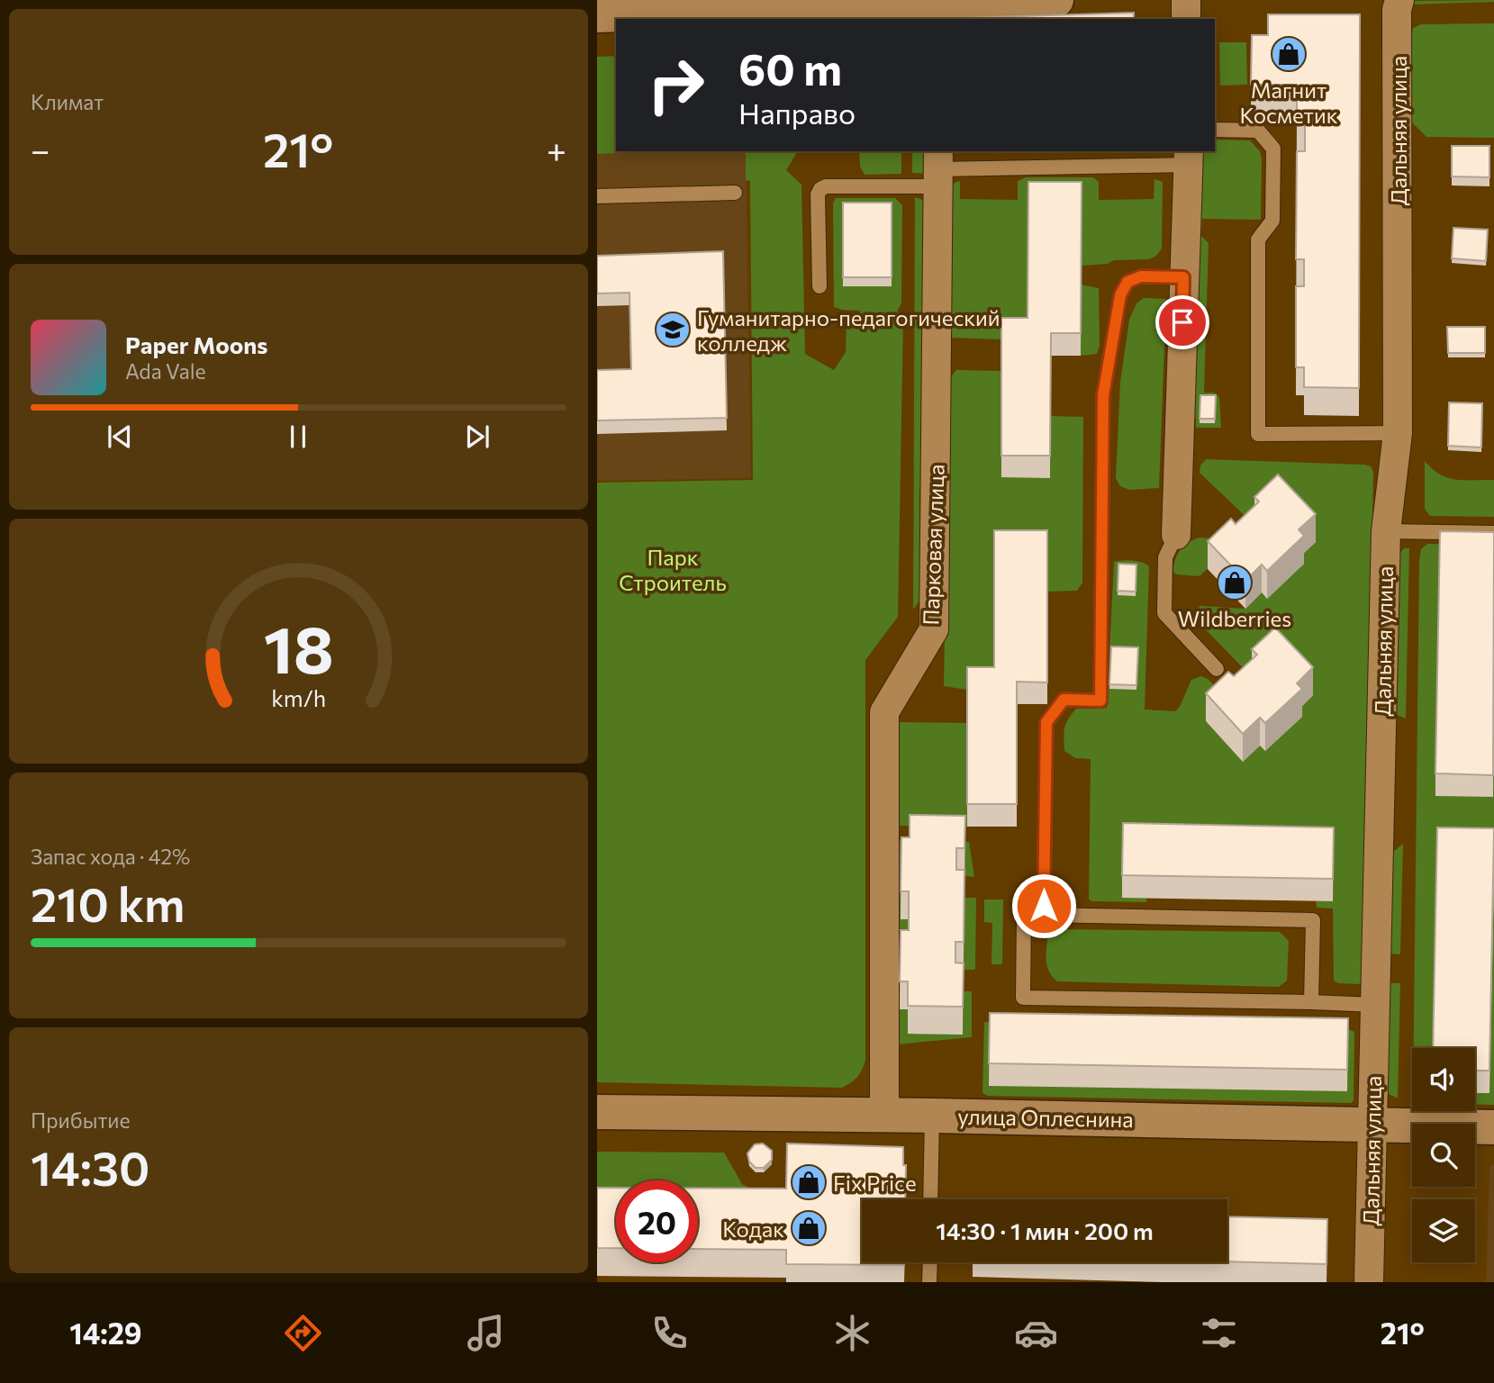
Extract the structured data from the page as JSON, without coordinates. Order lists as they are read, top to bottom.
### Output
{
  "streets": {
    "street": ["Дальняя улица", "Парковая улица", "улица Оплеснина"]
  },
  "crossings": [
    ["Дальняя улица", "улица Оплеснина"],
    ["Парковая улица", "улица Оплеснина"]
  ],
  "parks": ["Парк Строитель"],
  "places": {
    "shop": [
      "Магнит Косметик",
      "Wildberries",
      "Fix Price",
      "Кодак"
    ],
    "school or university": ["Гуманитарно-педагогический колледж"]
  },
  "page": {
    "tile": [
      "Климат",
      ["Запас хода · 42%", "210 km"],
      ["Прибытие", "14:30"]
    ],
    "turn": ["60 m", "Направо"],
    "heat": ["−", "21°", "+"],
    "song": ["Paper Moons", "Ada Vale"],
    "limit": "20",
    "trip": "14:30 · 1 мин · 200 m",
    "tabs": ["14:29", "21°"],
    "gauge": ["18", "km/h"]
  }
}
